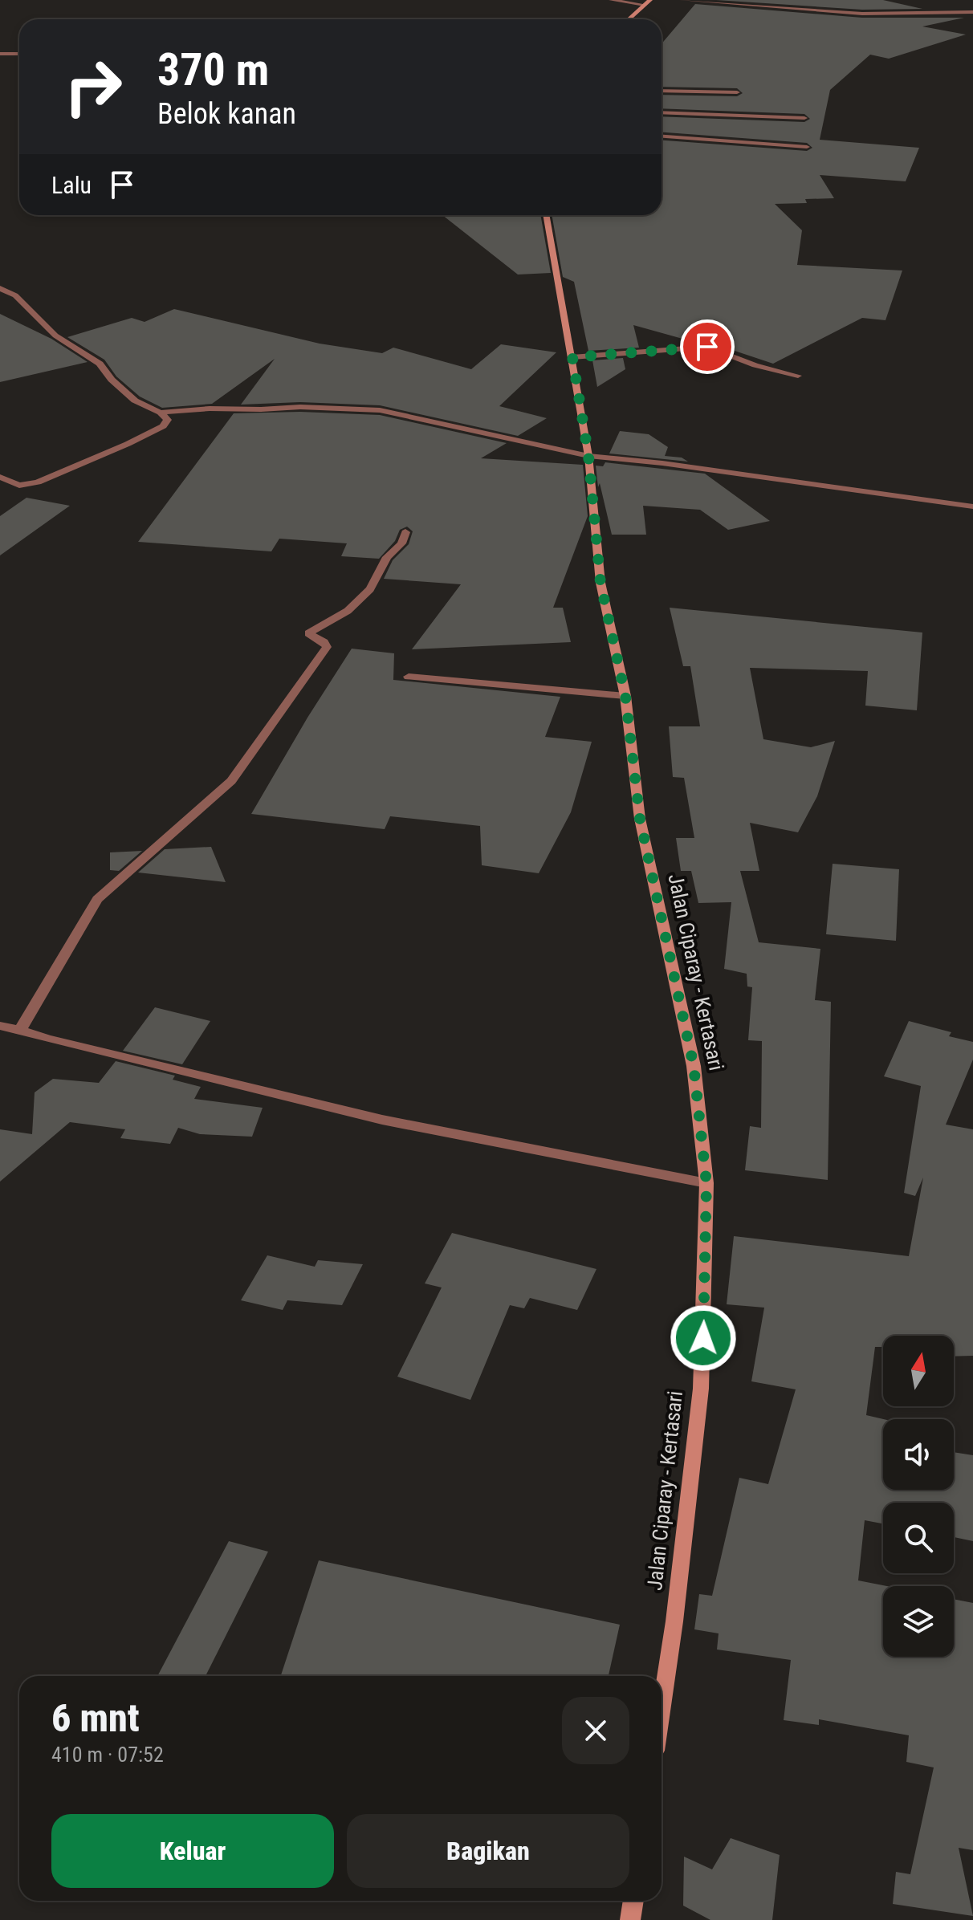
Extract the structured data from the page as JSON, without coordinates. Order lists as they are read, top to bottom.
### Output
{
  "streets": {
    "main road": ["Jalan Ciparay - Kertasari"]
  },
  "north": "top",
  "page": {
    "turn": ["370 m", "Belok kanan"],
    "then": "Lalu",
    "heading": ["6 mnt", "410 m · 07:52"],
    "buttons": ["Keluar", "Bagikan"]
  }
}
